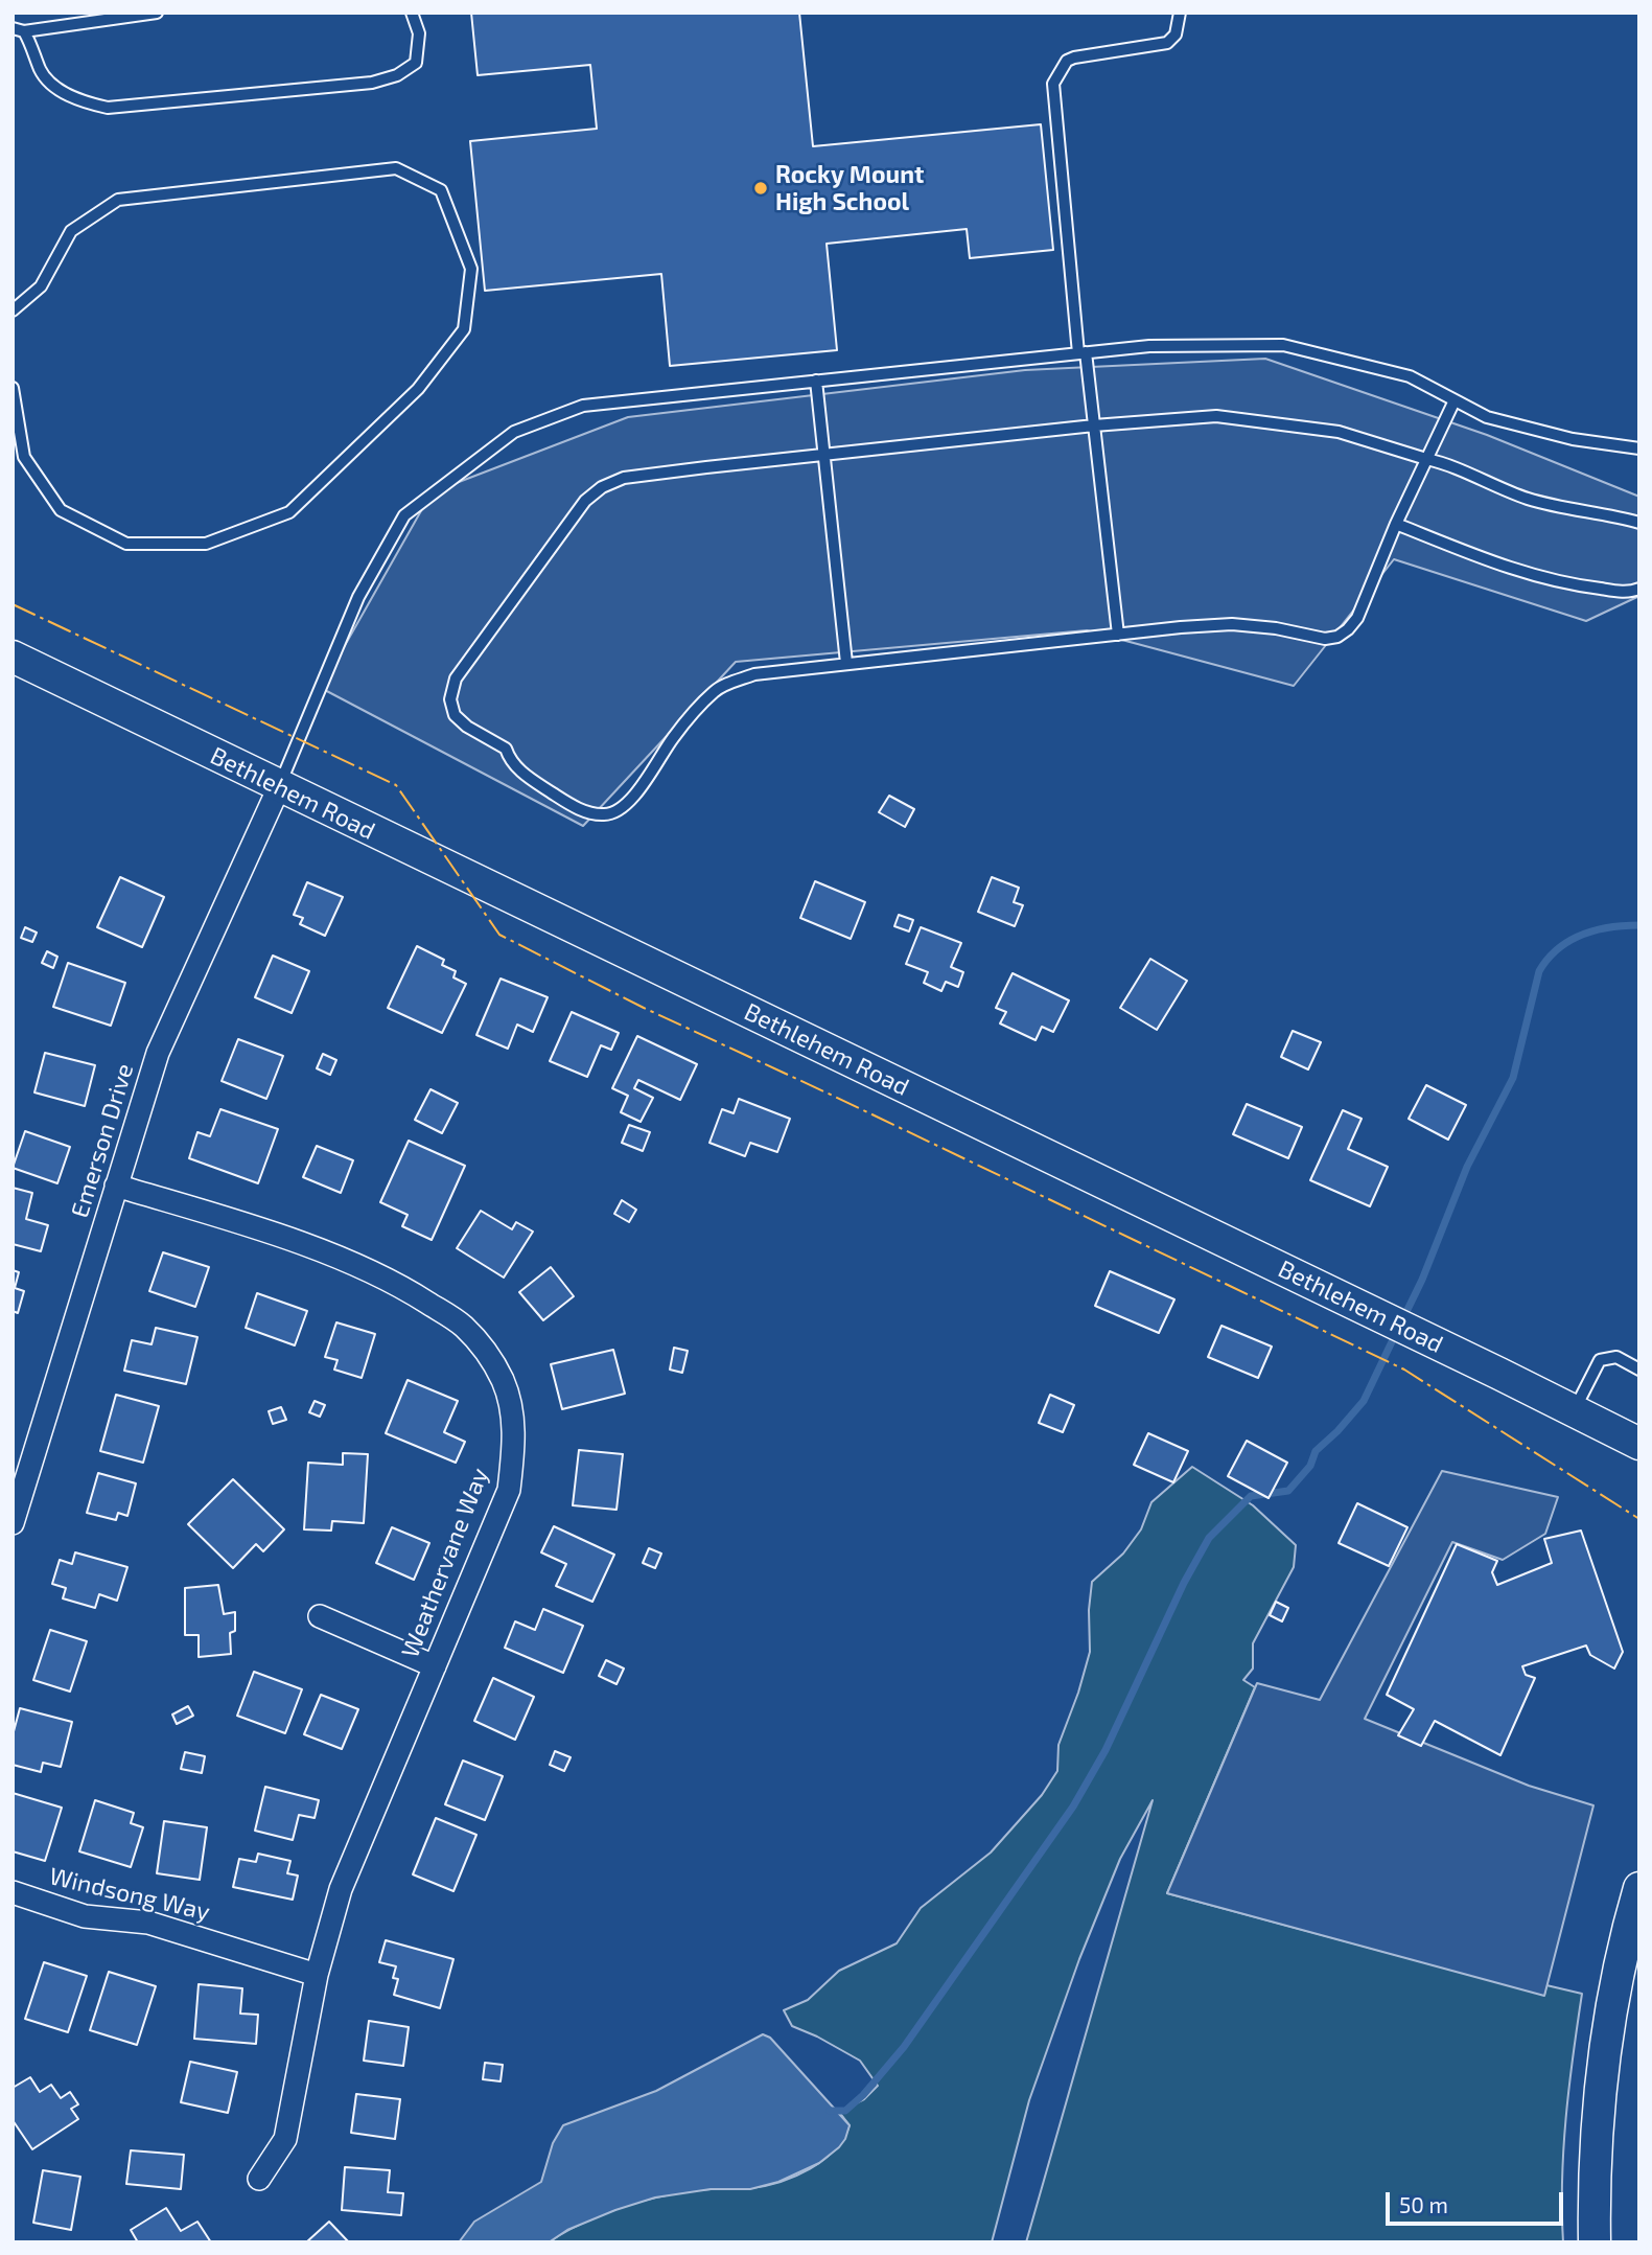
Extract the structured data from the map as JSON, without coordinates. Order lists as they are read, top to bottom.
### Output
{
  "streets": {
    "main road": ["Bethlehem Road"],
    "street": ["Emerson Drive", "Weathervane Way", "Windsong Way"]
  },
  "crossings": [
    ["Bethlehem Road", "Emerson Drive"],
    ["Emerson Drive", "Weathervane Way"],
    ["Weathervane Way", "Windsong Way"]
  ],
  "places": ["Rocky Mount High School"],
  "scale_bar": "50 m"
}
